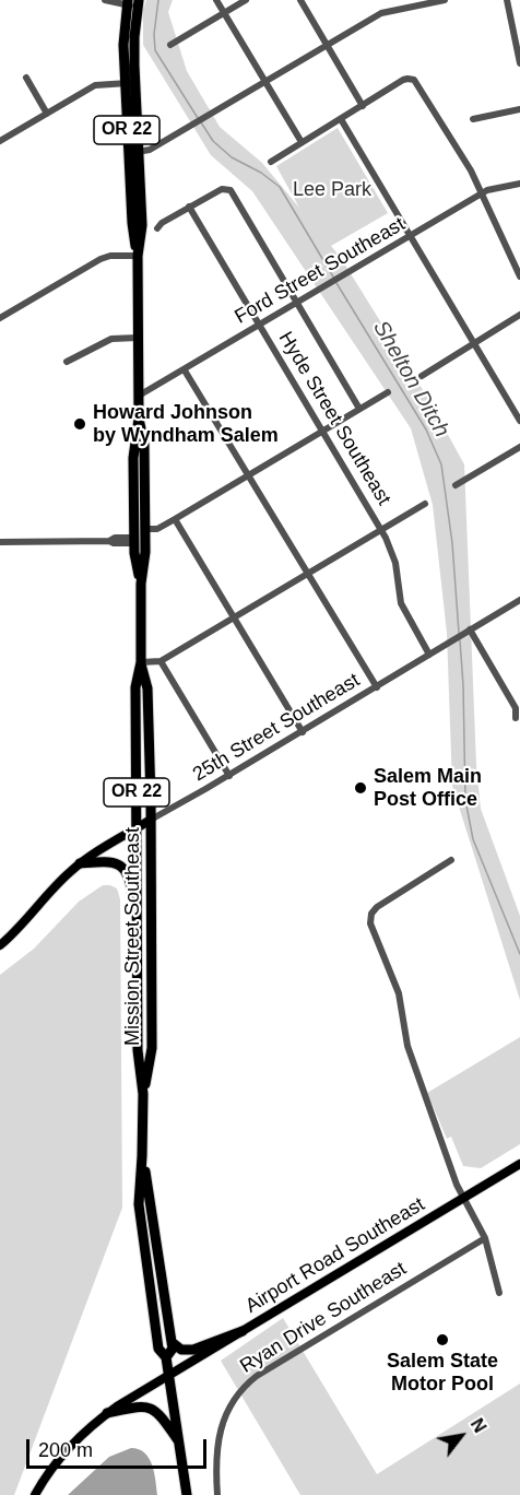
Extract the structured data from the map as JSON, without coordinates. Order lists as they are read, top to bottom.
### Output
{
  "streets": {
    "highway": ["OR 22", "Mission Street Southeast"],
    "main road": ["25th Street Southeast", "Airport Road Southeast"],
    "street": ["Ford Street Southeast", "Hyde Street Southeast", "Ryan Drive Southeast"]
  },
  "crossings": [
    ["OR 22", "Mission Street Southeast"],
    ["OR 22", "Airport Road Southeast"],
    ["Ford Street Southeast", "Hyde Street Southeast"],
    ["Ford Street Southeast", "Mission Street Southeast"],
    ["Hyde Street Southeast", "25th Street Southeast"],
    ["25th Street Southeast", "Mission Street Southeast"],
    ["Mission Street Southeast", "Airport Road Southeast"]
  ],
  "water": ["Shelton Ditch"],
  "parks": ["Lee Park"],
  "places": ["Howard Johnson by Wyndham Salem", "Salem Main Post Office", "Salem State Motor Pool"],
  "scale_bar": "200 m",
  "north": "top right"
}
